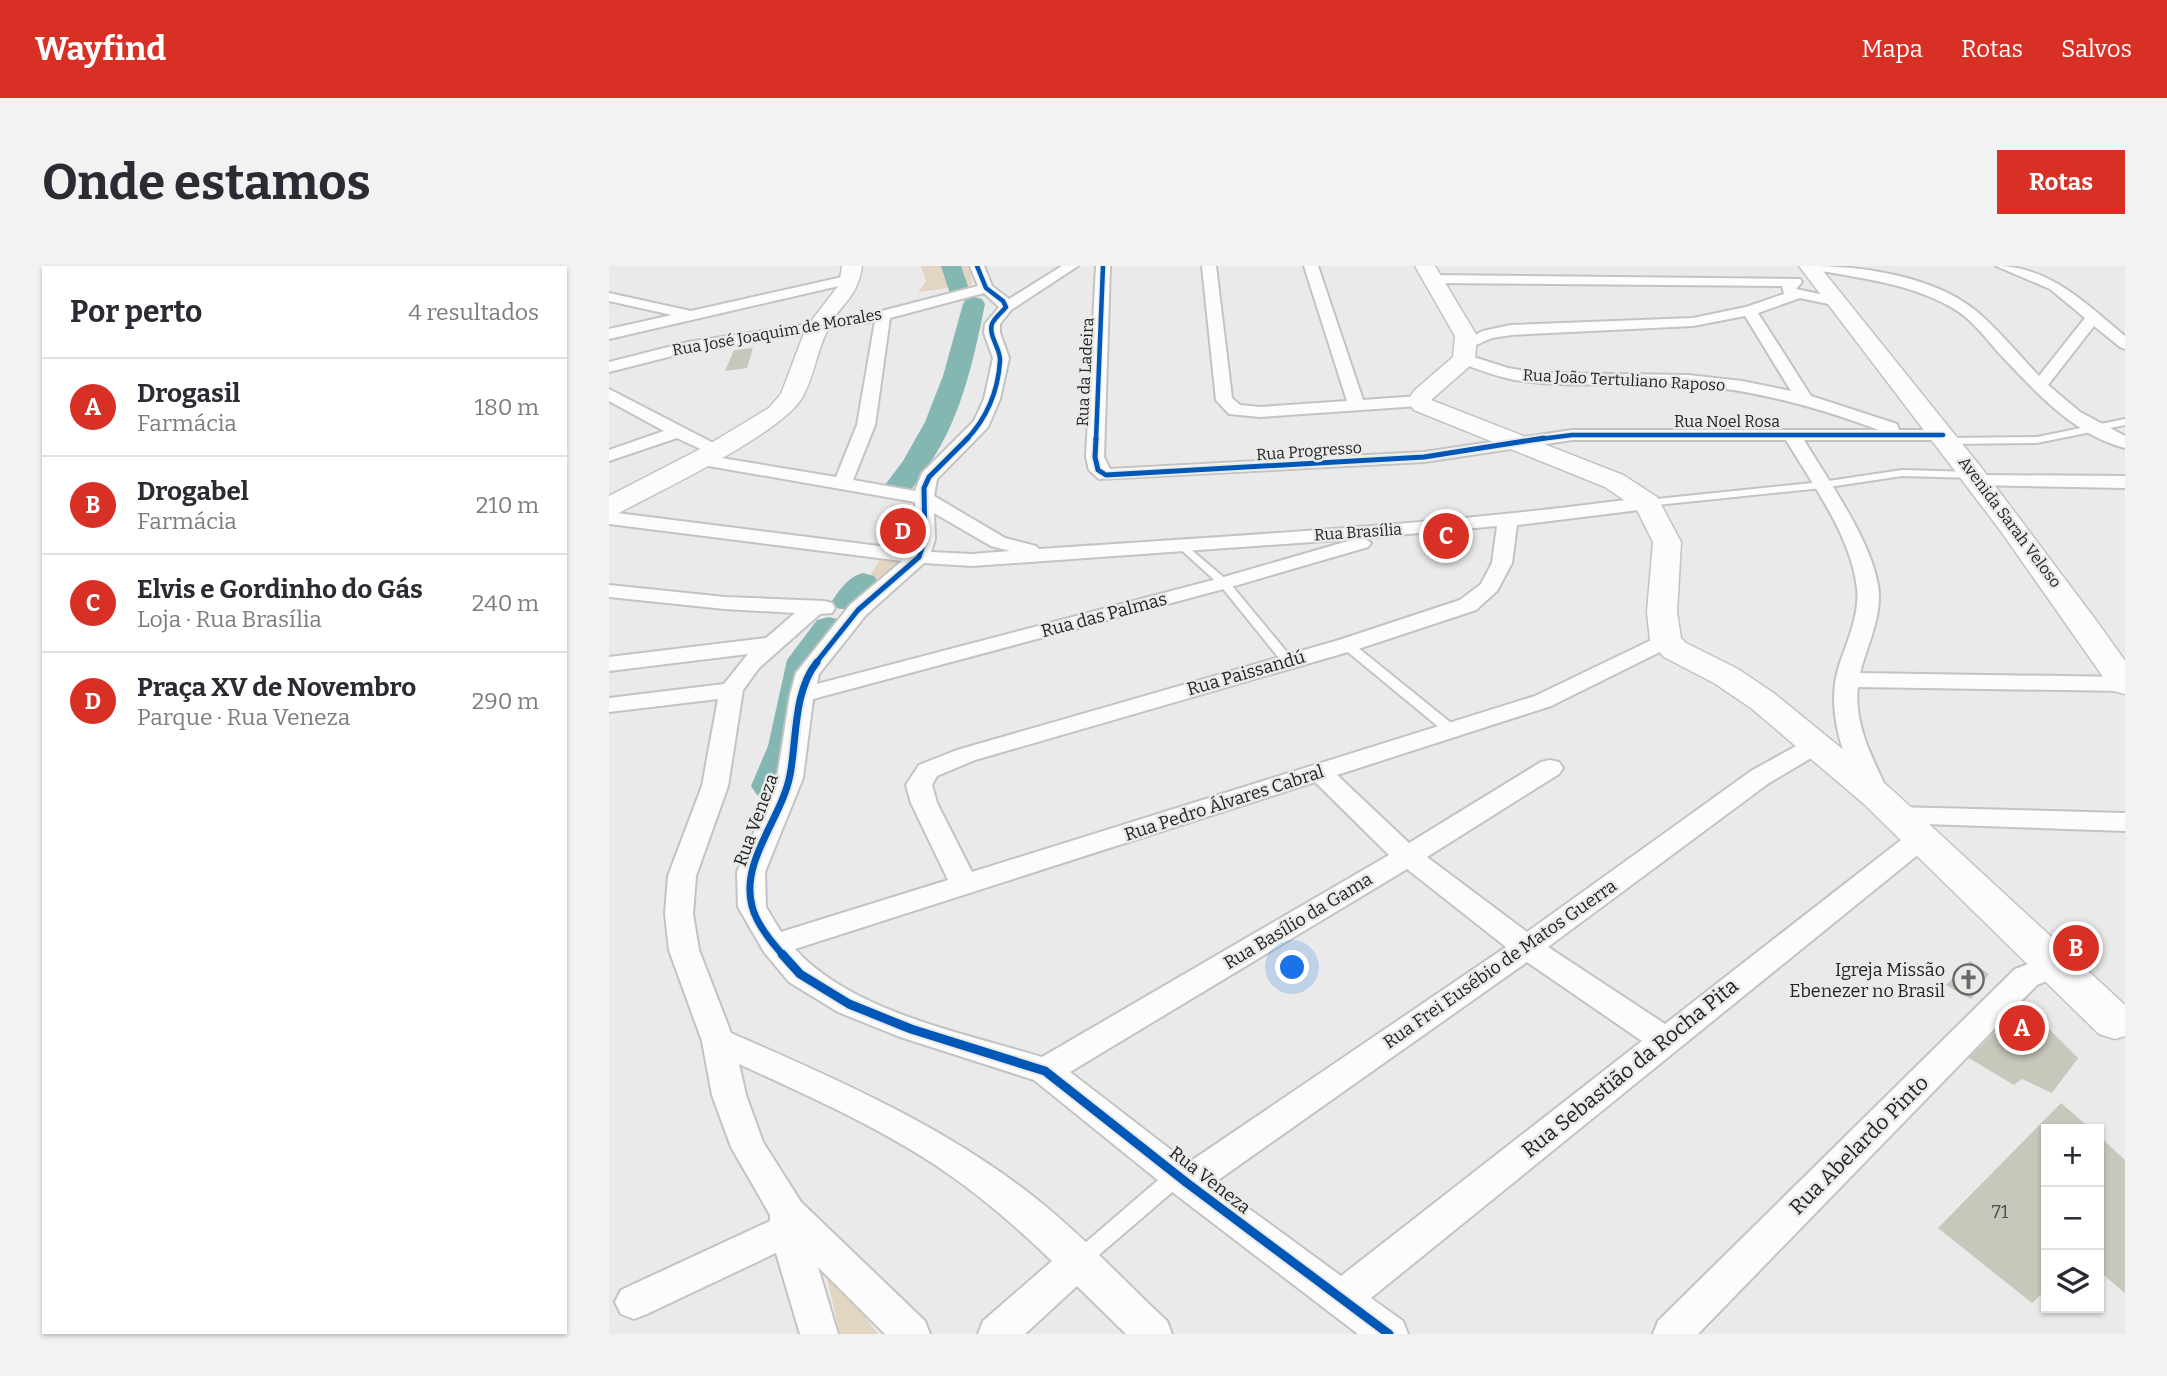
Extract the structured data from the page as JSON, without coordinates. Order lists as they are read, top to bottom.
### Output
{
  "streets": {
    "main road": ["Avenida Sarah Veloso"],
    "street": [
      "Rua José Joaquim de Morales",
      "Rua da Ladeira",
      "Rua João Tertuliano Raposo",
      "Rua Noel Rosa",
      "Rua Progresso",
      "Rua Brasília",
      "Rua das Palmas",
      "Rua Paissandú",
      "Rua Pedro Álvares Cabral",
      "Rua Veneza",
      "Rua Basílio da Gama",
      "Rua Frei Eusébio de Matos Guerra",
      "Rua Sebastião da Rocha Pita",
      "Rua Abelardo Pinto"
    ]
  },
  "crossings": [
    ["Rua da Ladeira", "Rua Progresso"],
    ["Rua João Tertuliano Raposo", "Rua Noel Rosa"],
    ["Rua Noel Rosa", "Rua Progresso"],
    ["Rua Noel Rosa", "Avenida Sarah Veloso"],
    ["Rua Brasília", "Rua das Palmas"],
    ["Rua Brasília", "Rua Paissandú"],
    ["Rua Brasília", "Rua Veneza"],
    ["Rua das Palmas", "Rua Veneza"],
    ["Rua Paissandú", "Rua Pedro Álvares Cabral"],
    ["Rua Pedro Álvares Cabral", "Rua Veneza"],
    ["Rua Veneza", "Rua Basílio da Gama"],
    ["Rua Veneza", "Rua Frei Eusébio de Matos Guerra"],
    ["Rua Veneza", "Rua Sebastião da Rocha Pita"]
  ],
  "places": {
    "church": ["Igreja Missão Ebenezer no Brasil"]
  },
  "house_numbers": ["71"],
  "page": {
    "header": "Wayfind",
    "nav": ["Mapa", "Rotas", "Salvos"],
    "buttons": "Rotas",
    "title": "Onde estamos",
    "heading": ["Por perto", "4 resultados"],
    "list": [
      {
        "mark": "A",
        "name": "Drogasil",
        "note": "Farmácia",
        "value": "180 m"
      },
      {
        "mark": "B",
        "name": "Drogabel",
        "note": "Farmácia",
        "value": "210 m"
      },
      {
        "mark": "C",
        "name": "Elvis e Gordinho do Gás",
        "note": "Loja · Rua Brasília",
        "value": "240 m"
      },
      {
        "mark": "D",
        "name": "Praça XV de Novembro",
        "note": "Parque · Rua Veneza",
        "value": "290 m"
      }
    ],
    "pins": [
      "D",
      "C",
      "B",
      "A"
    ],
    "map_buttons": ["+", "−"]
  }
}
